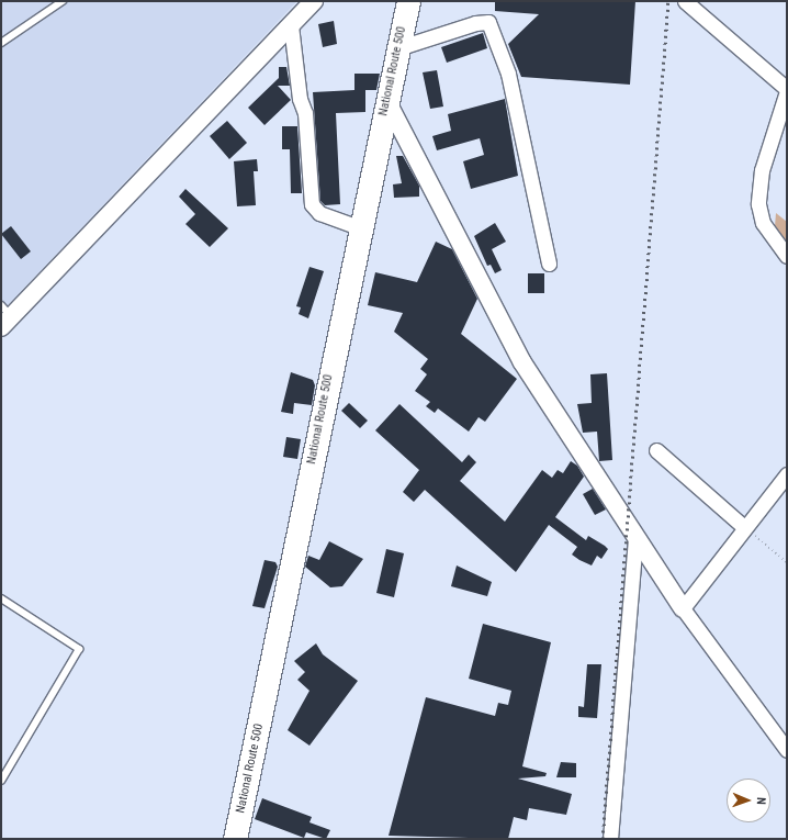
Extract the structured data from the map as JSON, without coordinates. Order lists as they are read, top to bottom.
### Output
{
  "streets": {
    "highway": ["National Route 500"]
  },
  "north": "right"
}
